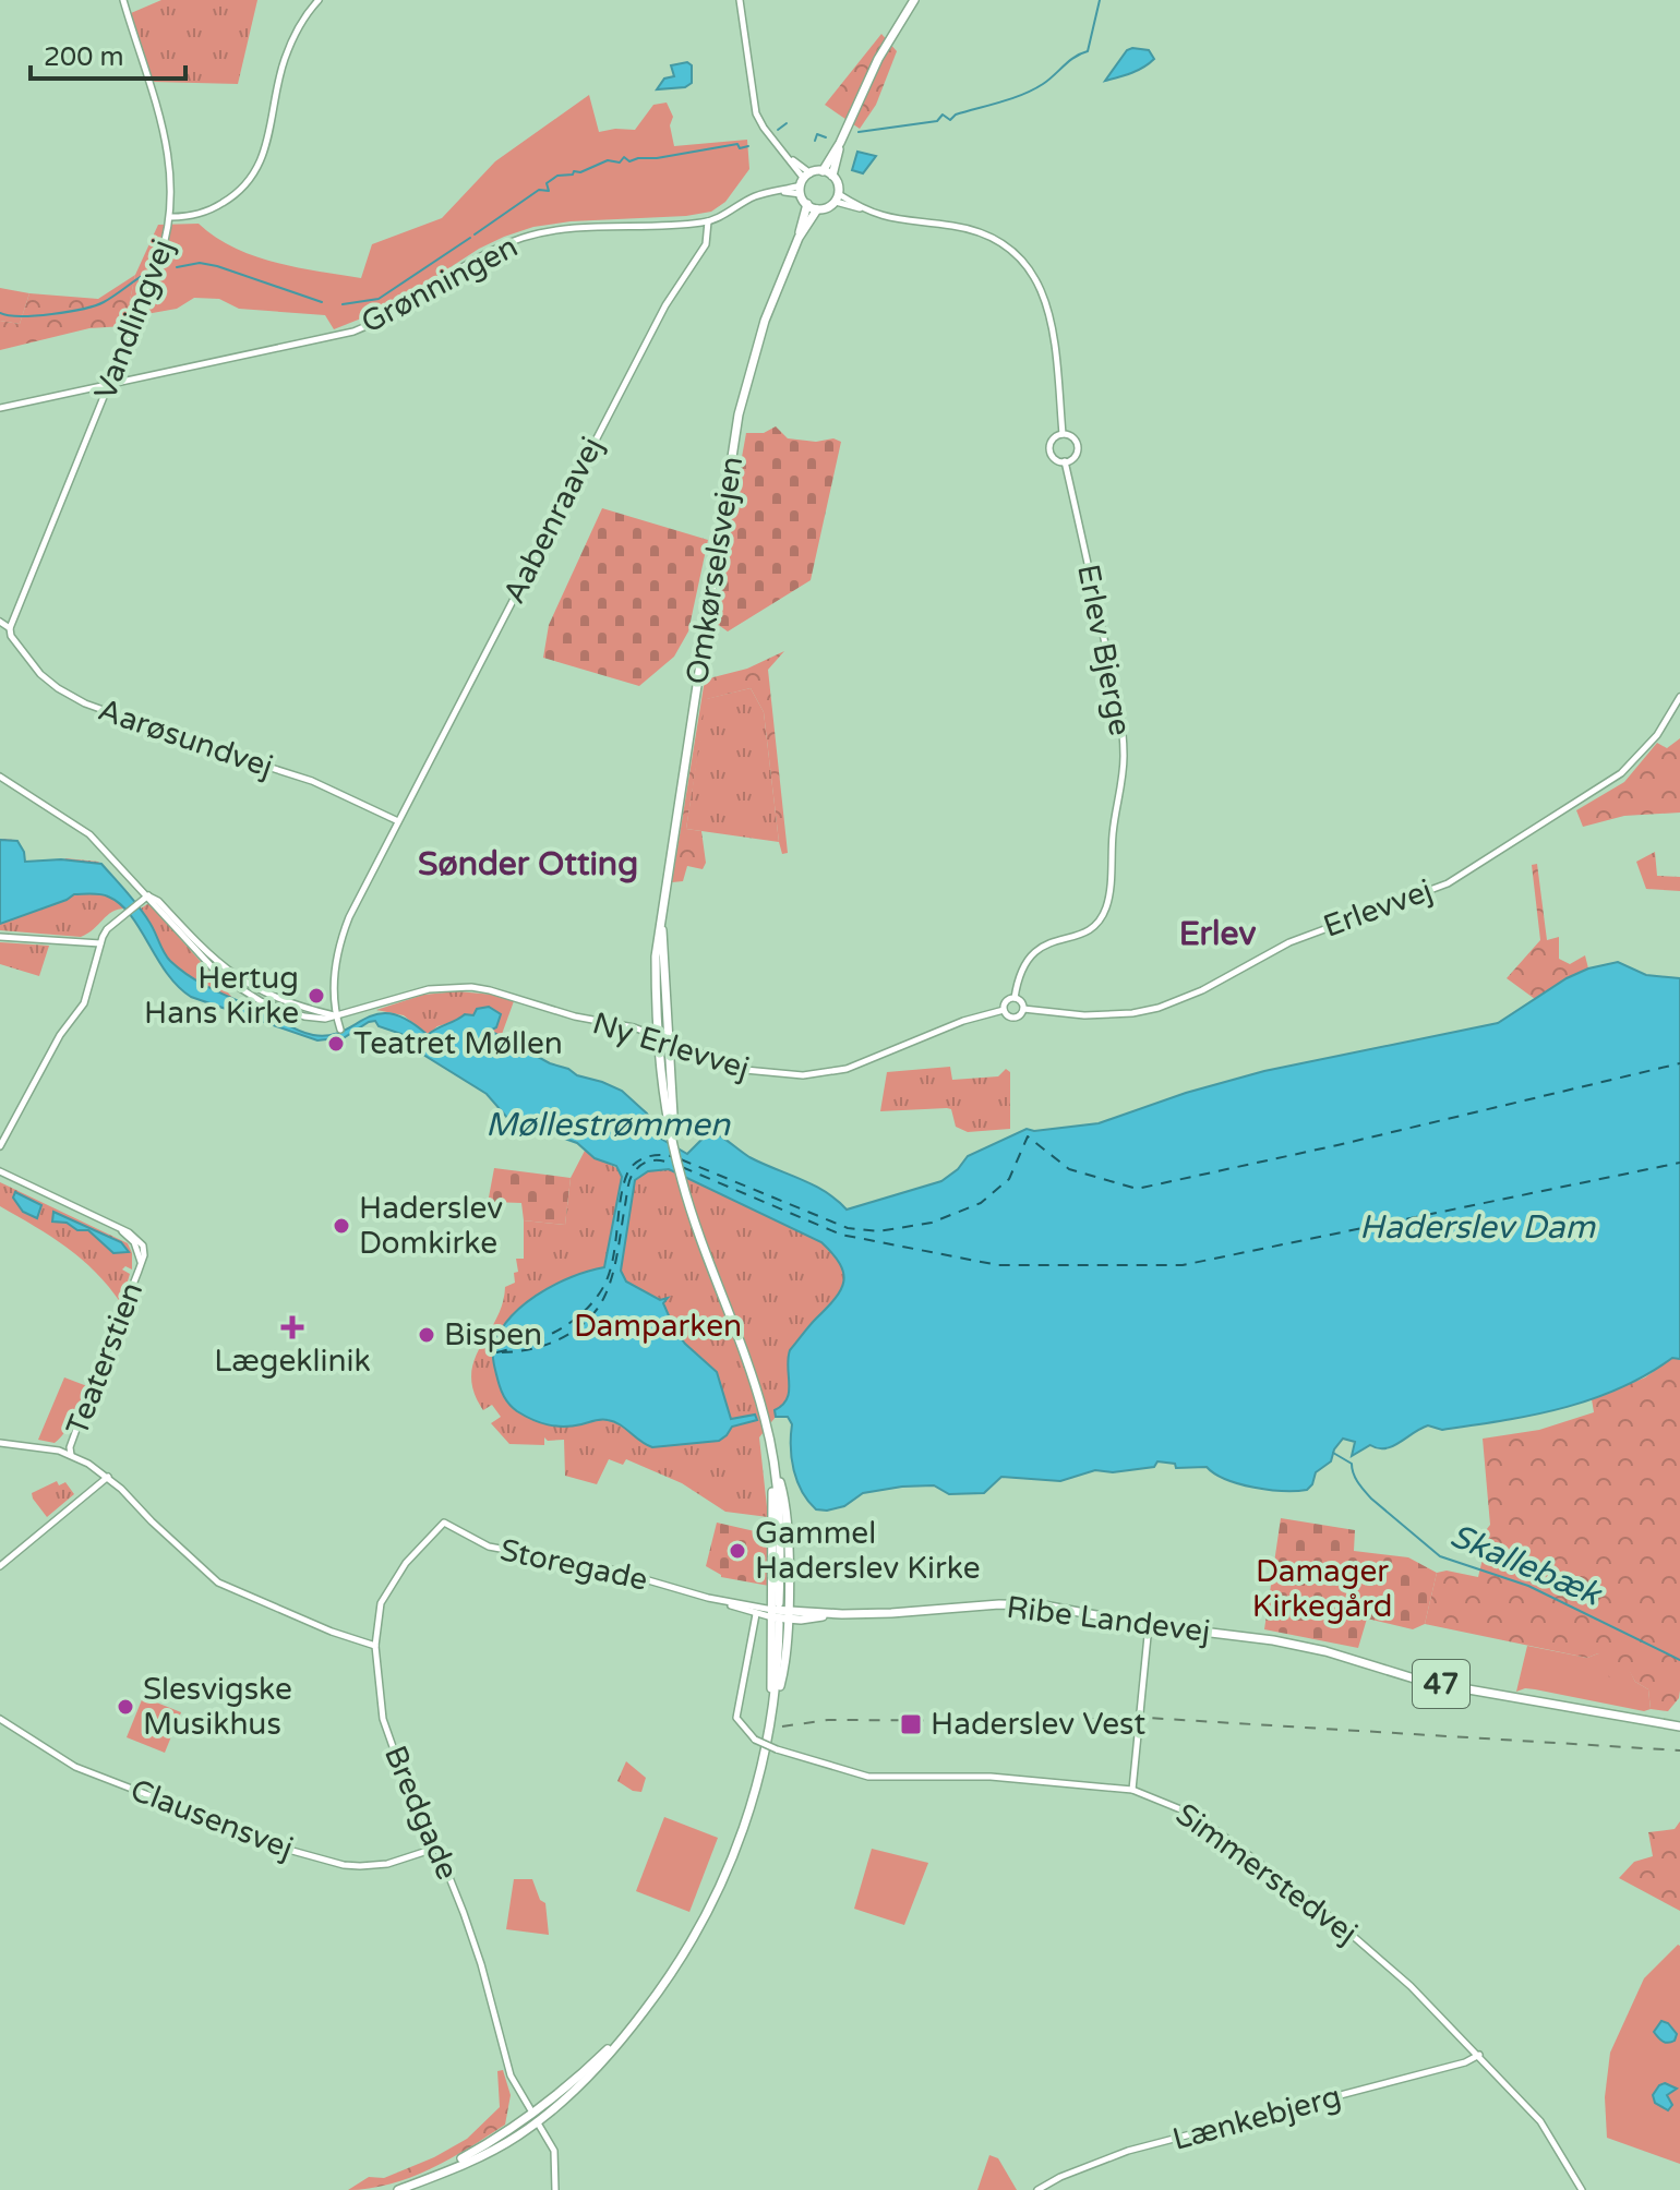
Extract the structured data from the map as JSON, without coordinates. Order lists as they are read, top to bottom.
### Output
{
  "streets": {
    "main road": ["Omkørselsvejen", "Ribe Landevej", "47"],
    "street": [
      "Grønningen",
      "Vandlingvej",
      "Aabenraavej",
      "Erlev Bjerge",
      "Aarøsundvej",
      "Erlevvej",
      "Ny Erlevvej",
      "Teaterstien",
      "Storegade",
      "Bredgade",
      "Clausensvej",
      "Simmerstedvej",
      "Lænkebjerg"
    ]
  },
  "crossings": [
    ["Grønningen", "Vandlingvej"],
    ["Grønningen", "Aabenraavej"],
    ["Grønningen", "Omkørselsvejen"],
    ["Vandlingvej", "Aarøsundvej"],
    ["Aabenraavej", "Aarøsundvej"],
    ["Aabenraavej", "Ny Erlevvej"],
    ["Omkørselsvejen", "Ny Erlevvej"],
    ["Erlev Bjerge", "Erlevvej"],
    ["Erlev Bjerge", "Ny Erlevvej"],
    ["Erlevvej", "Ny Erlevvej"],
    ["Storegade", "Ribe Landevej"],
    ["Storegade", "Bredgade"],
    ["Storegade", "Simmerstedvej"],
    ["Bredgade", "Clausensvej"],
    ["Simmerstedvej", "Lænkebjerg"]
  ],
  "districts": ["Sønder Otting", "Erlev"],
  "water": ["Møllestrømmen", "Haderslev Dam", "Skallebæk"],
  "parks": ["Damparken", "Damager Kirkegård"],
  "places": {
    "other": [
      "Hertug Hans Kirke",
      "Teatret Møllen",
      "Haderslev Domkirke",
      "Bispen",
      "Gammel Haderslev Kirke",
      "Slesvigske Musikhus"
    ],
    "health": ["Lægeklinik"],
    "transit": ["Haderslev Vest"]
  },
  "scale_bar": "200 m"
}
